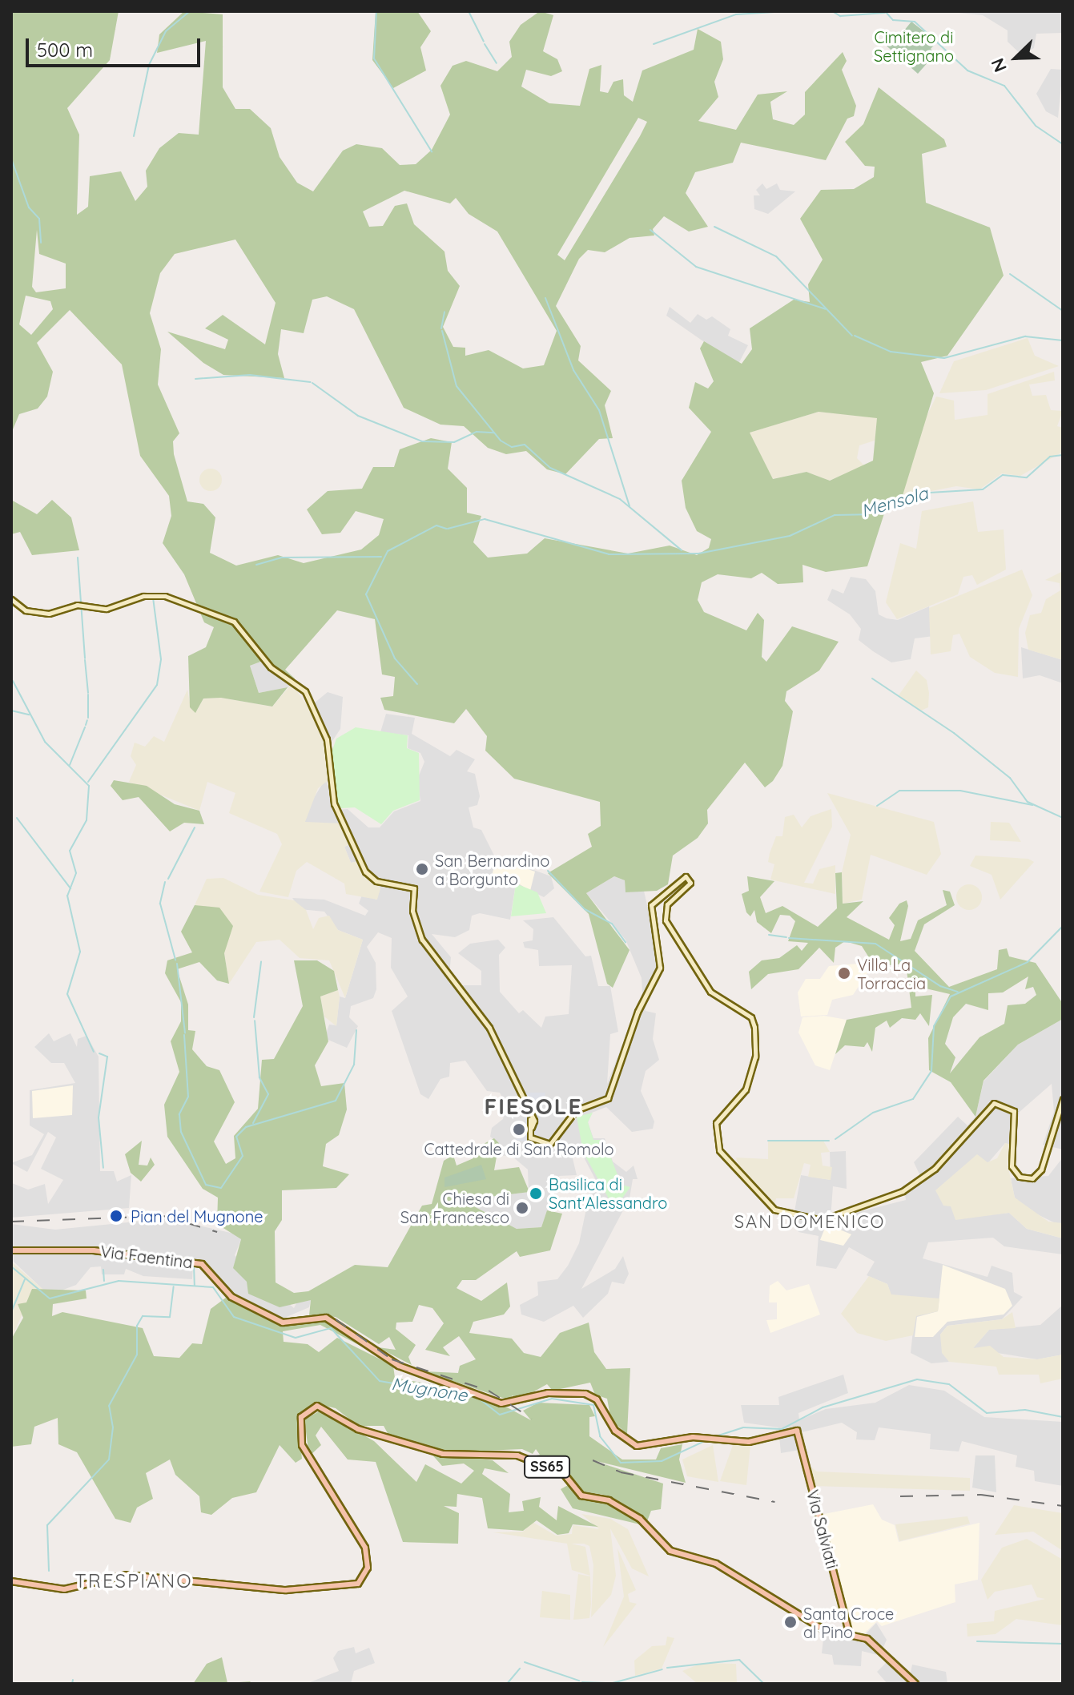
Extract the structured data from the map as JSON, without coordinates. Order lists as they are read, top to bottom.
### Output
{
  "streets": {
    "main road": ["Via Faentina", "SS65", "Via Salviati"]
  },
  "crossings": [
    ["Via Faentina", "Via Salviati"],
    ["SS65", "Via Salviati"]
  ],
  "districts": ["FIESOLE", "SAN DOMENICO", "TRESPIANO"],
  "water": ["Mensola", "Mugnone"],
  "parks": ["Cimitero di Settignano"],
  "places": [
    "San Bernardino a Borgunto",
    "Villa La Torraccia",
    "Cattedrale di San Romolo",
    "Basilica di Sant'Alessandro",
    "Chiesa di San Francesco",
    "Pian del Mugnone",
    "Santa Croce al Pino"
  ],
  "scale_bar": "500 m",
  "north": "bottom left"
}
